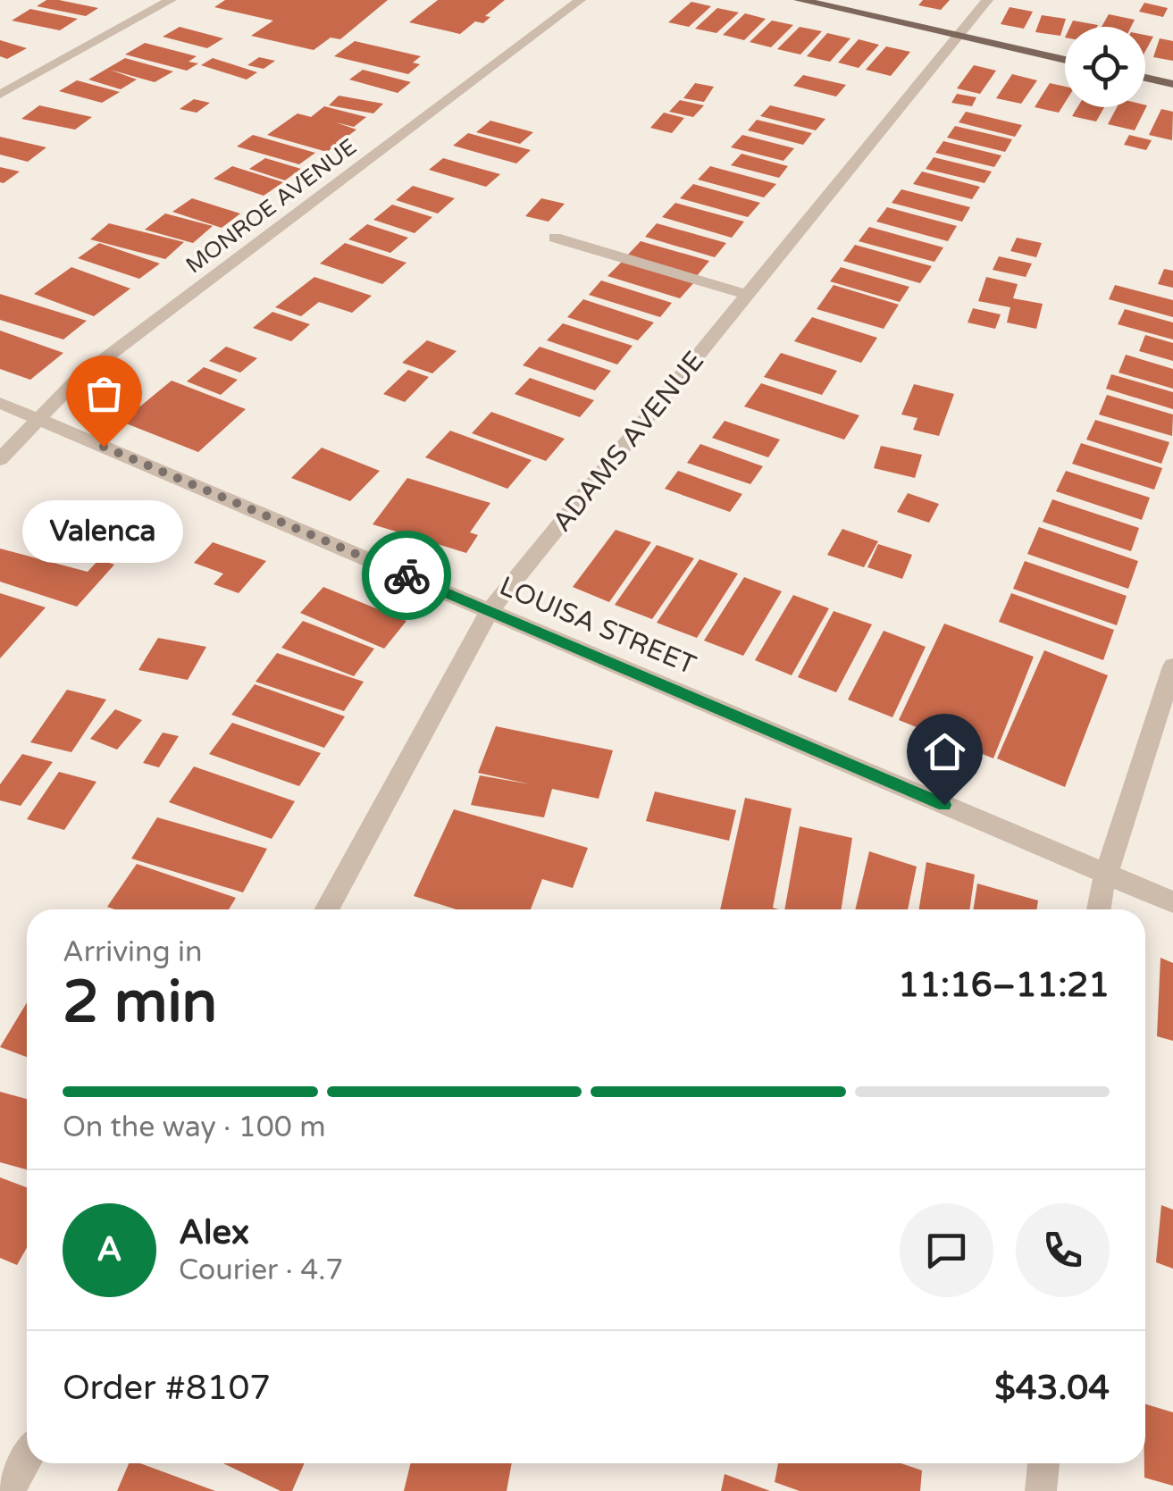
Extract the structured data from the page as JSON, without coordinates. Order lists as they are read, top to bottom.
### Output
{
  "streets": {
    "street": ["MONROE AVENUE", "ADAMS AVENUE", "LOUISA STREET"]
  },
  "crossings": [
    ["MONROE AVENUE", "LOUISA STREET"],
    ["ADAMS AVENUE", "LOUISA STREET"]
  ],
  "places": ["Valenca"],
  "page": {
    "bubble": "Valenca",
    "heading": ["2 min", "Arriving in", "11:16–11:21"],
    "panel": [
      "Alex",
      "Courier · 4.7",
      "Order #8107",
      "$43.04"
    ],
    "bar": "On the way · 100 m",
    "round": "A"
  }
}
